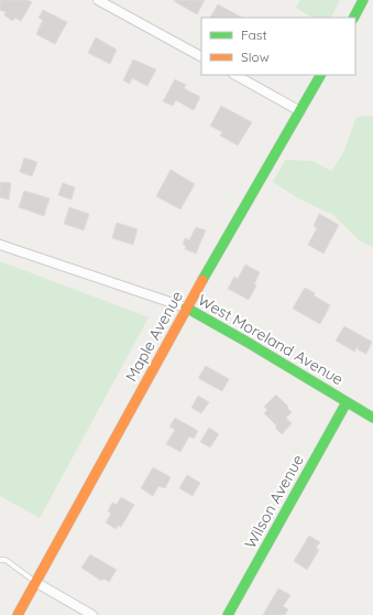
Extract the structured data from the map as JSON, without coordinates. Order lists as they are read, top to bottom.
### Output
{
  "streets": {
    "street": ["Maple Avenue", "West Moreland Avenue", "Wilson Avenue"]
  },
  "crossings": [
    ["Maple Avenue", "West Moreland Avenue"],
    ["West Moreland Avenue", "Wilson Avenue"]
  ],
  "legend": ["Fast", "Slow"]
}
